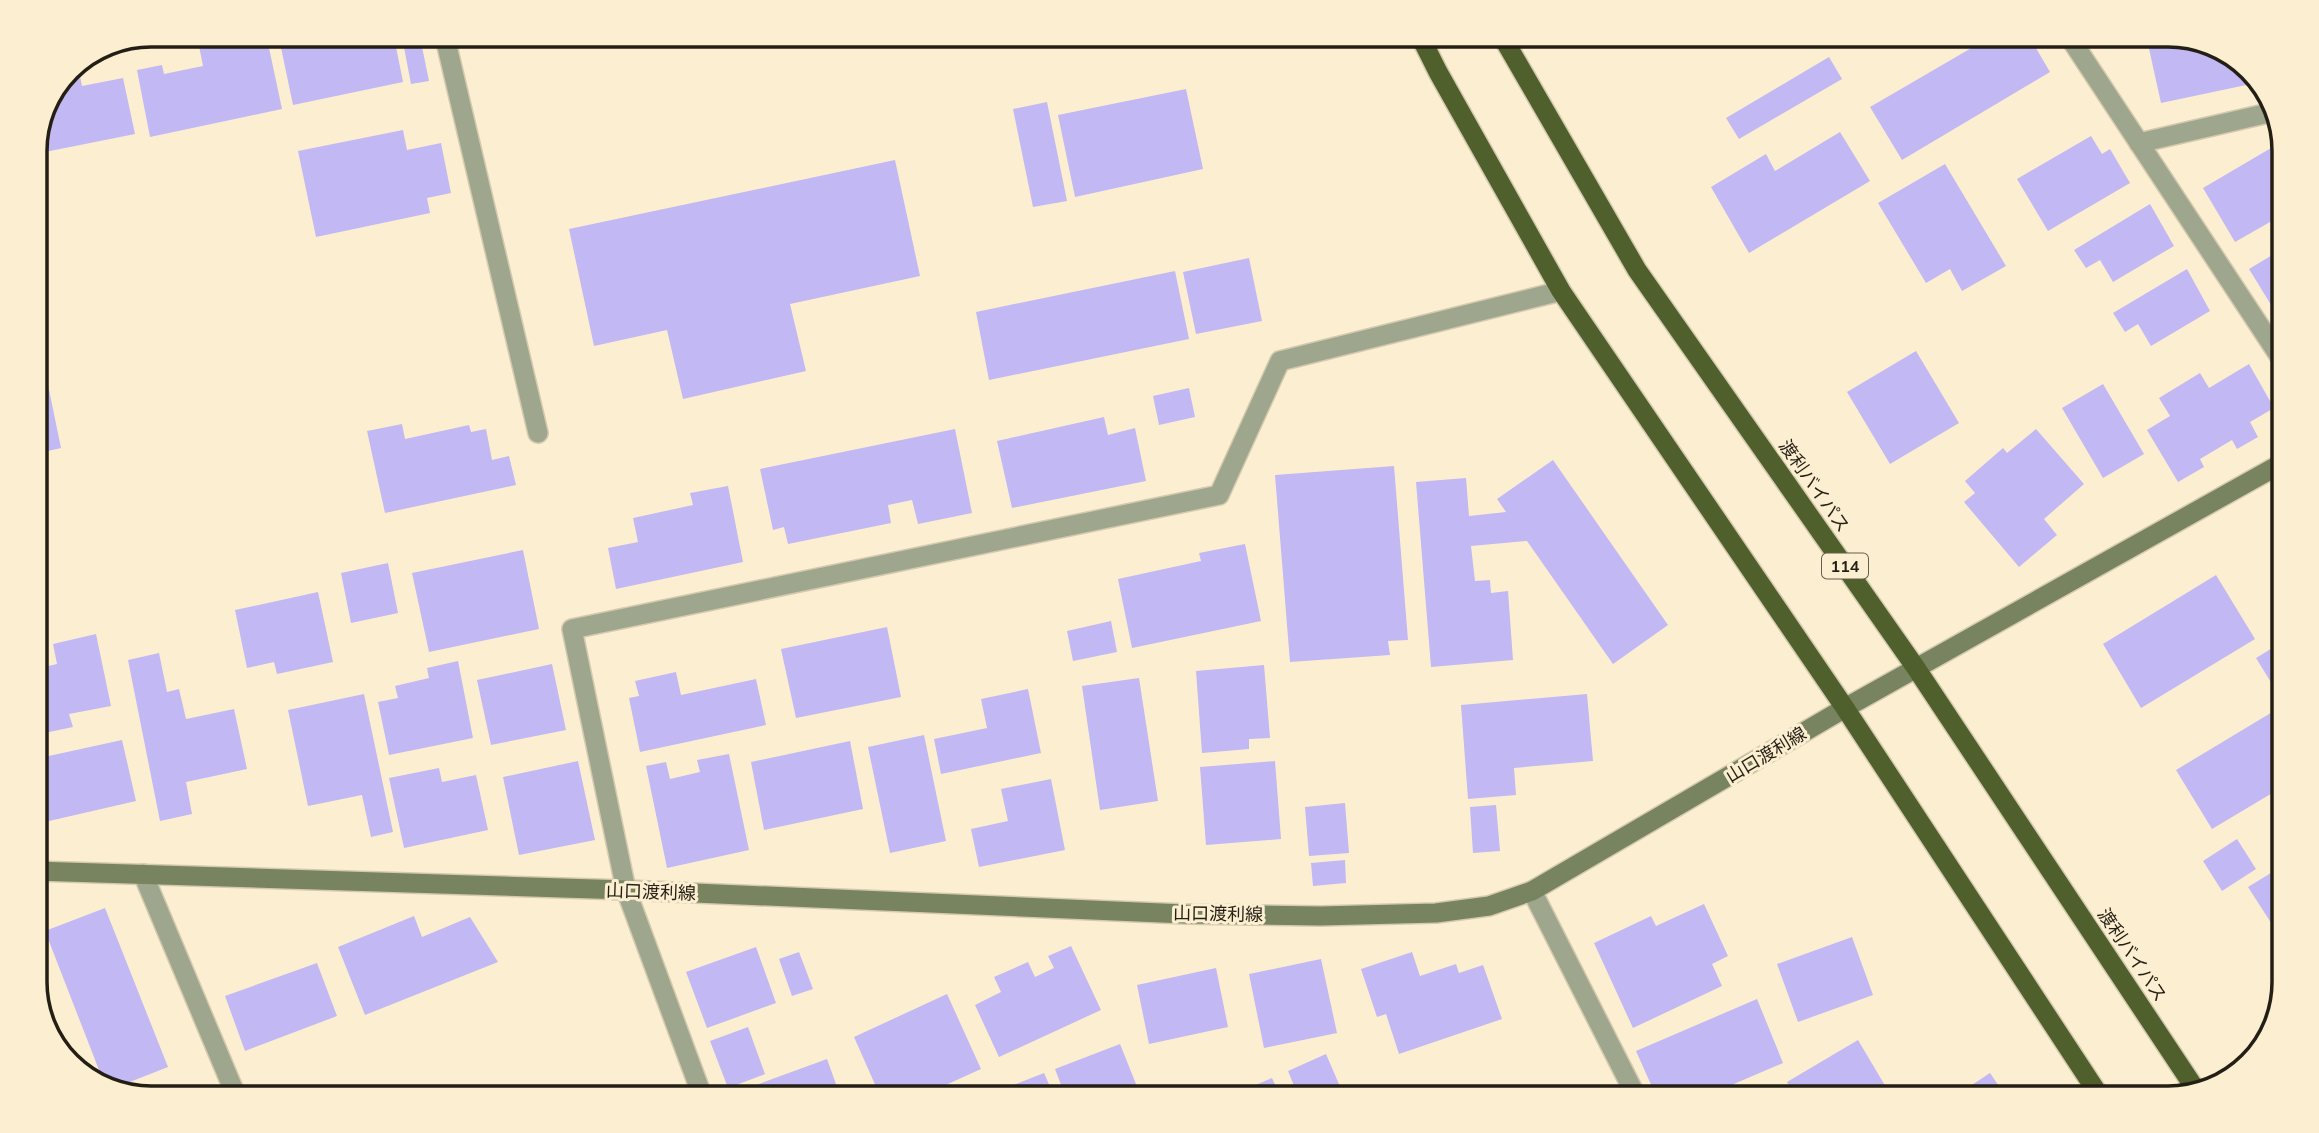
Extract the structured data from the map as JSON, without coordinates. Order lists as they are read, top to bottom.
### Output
{
  "streets": {
    "highway": ["渡利バイパス", "114"],
    "main road": ["山口渡利線"]
  },
  "crossings": [
    ["渡利バイパス", "山口渡利線"]
  ]
}
